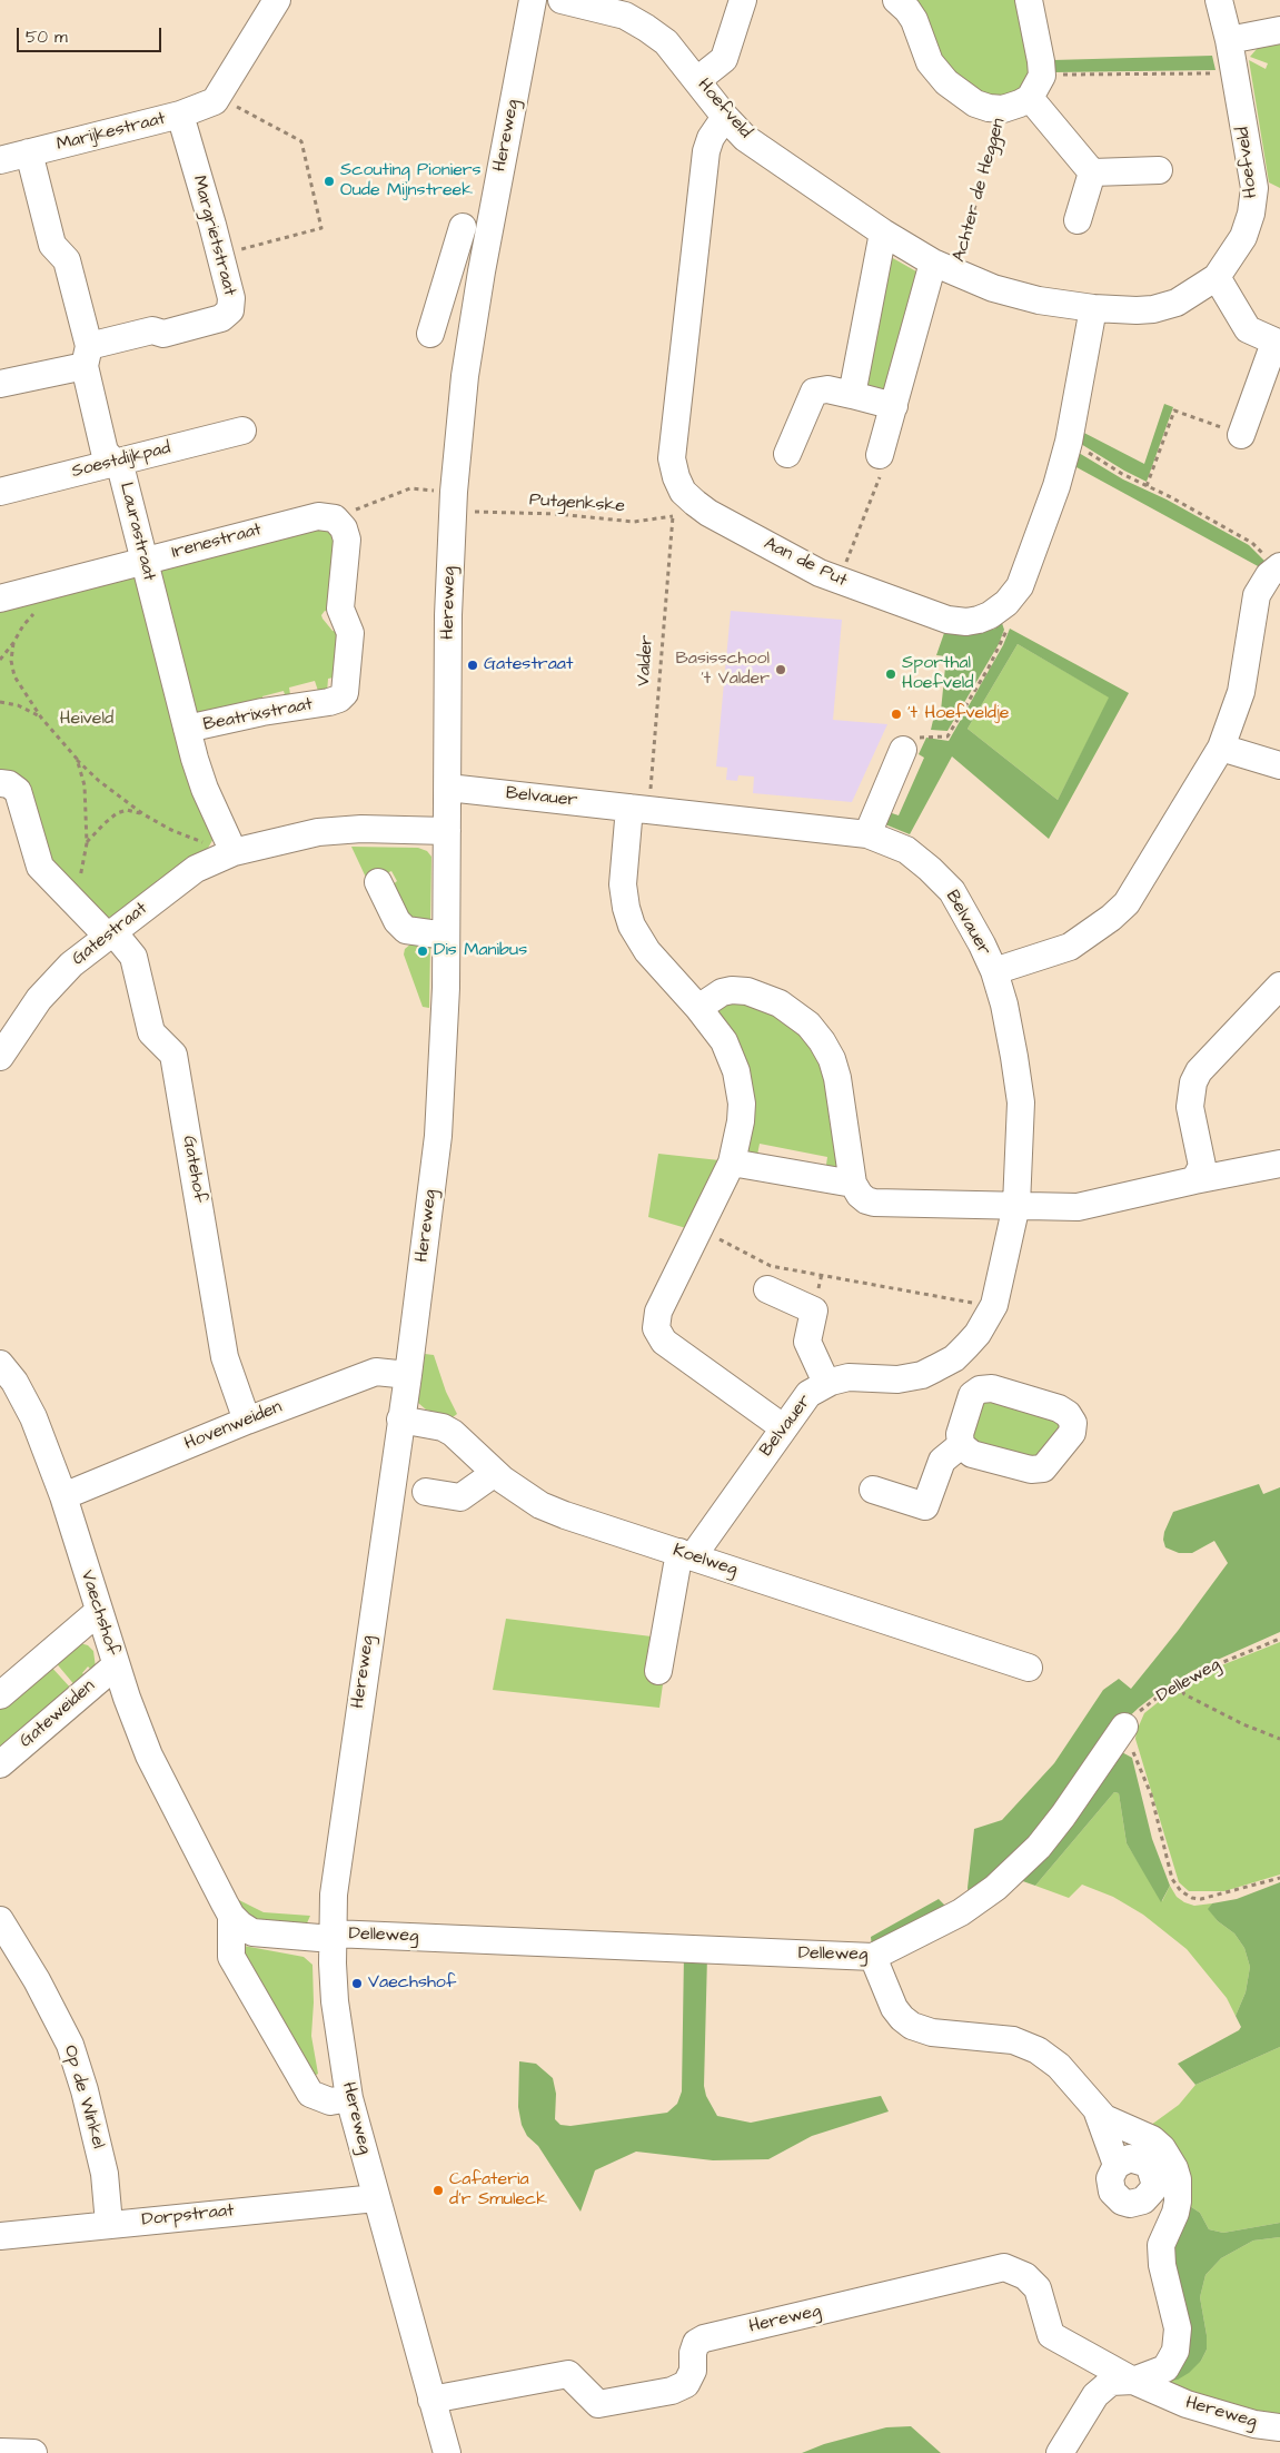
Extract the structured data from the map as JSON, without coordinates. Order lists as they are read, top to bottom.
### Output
{
  "streets": {
    "street": [
      "Hoefveld",
      "Marijkestraat",
      "Hereweg",
      "Achter de Heggen",
      "Margrietstraat",
      "Soestdijkpad",
      "Laurastraat",
      "Irenestraat",
      "Aan de Put",
      "Beatrixstraat",
      "Belvauer",
      "Gatestraat",
      "Gatehof",
      "Hovenweiden",
      "Koelweg",
      "Vaechshof",
      "Delleweg",
      "Gateweiden",
      "Op de Winkel",
      "Dorpstraat"
    ],
    "path": ["Putgenkske", "Valder"]
  },
  "crossings": [
    ["Hoefveld", "Achter de Heggen"],
    ["Hoefveld", "Aan de Put"],
    ["Marijkestraat", "Margrietstraat"],
    ["Marijkestraat", "Laurastraat"],
    ["Hereweg", "Putgenkske"],
    ["Hereweg", "Belvauer"],
    ["Hereweg", "Gatestraat"],
    ["Hereweg", "Hovenweiden"],
    ["Hereweg", "Koelweg"],
    ["Hereweg", "Vaechshof"],
    ["Hereweg", "Delleweg"],
    ["Hereweg", "Dorpstraat"],
    ["Margrietstraat", "Laurastraat"],
    ["Soestdijkpad", "Laurastraat"],
    ["Putgenkske", "Irenestraat"],
    ["Putgenkske", "Aan de Put"],
    ["Putgenkske", "Valder"],
    ["Putgenkske", "Beatrixstraat"],
    ["Laurastraat", "Irenestraat"],
    ["Laurastraat", "Beatrixstraat"],
    ["Laurastraat", "Gatestraat"],
    ["Irenestraat", "Beatrixstraat"],
    ["Aan de Put", "Valder"],
    ["Valder", "Belvauer"],
    ["Belvauer", "Koelweg"],
    ["Gatestraat", "Gatehof"],
    ["Gatehof", "Hovenweiden"],
    ["Hovenweiden", "Vaechshof"],
    ["Vaechshof", "Delleweg"],
    ["Vaechshof", "Gateweiden"],
    ["Op de Winkel", "Dorpstraat"]
  ],
  "parks": ["Heiveld"],
  "places": [
    "Scouting Pioniers Oude Mijnstreek",
    "Gatestraat",
    "Basisschool 't Valder",
    "Sporthal Hoefveld",
    "'t Hoefveldje",
    "Dis Manibus",
    "Vaechshof",
    "Cafateria d'r Smuleck"
  ],
  "scale_bar": "50 m"
}
